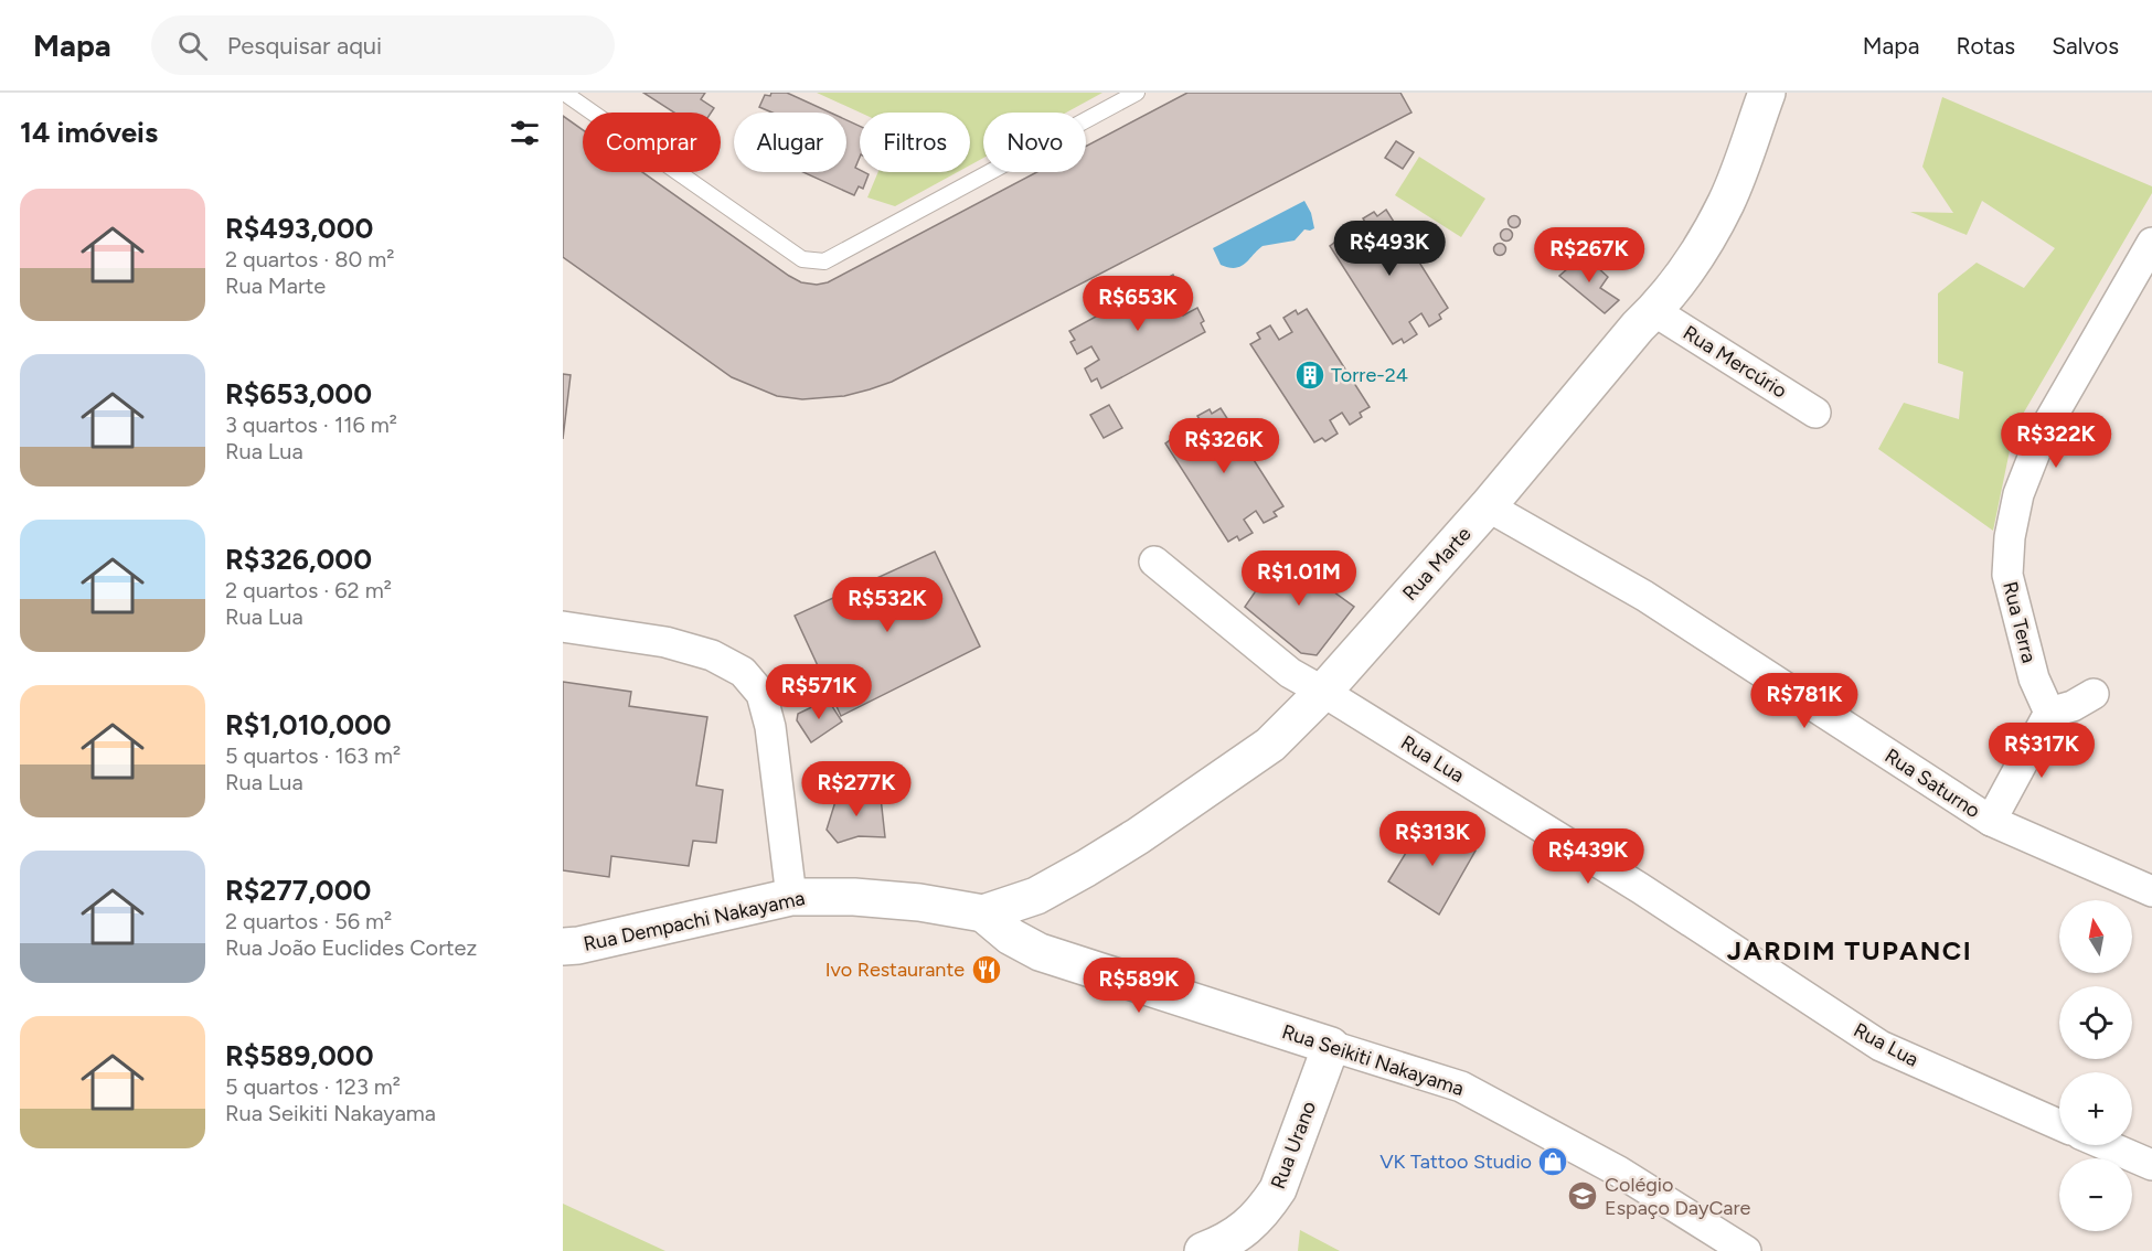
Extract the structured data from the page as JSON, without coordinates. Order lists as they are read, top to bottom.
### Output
{
  "streets": {
    "street": [
      "Rua Mercúrio",
      "Rua Marte",
      "Rua Terra",
      "Rua Lua",
      "Rua Saturno",
      "Rua Dempachi Nakayama",
      "Rua Seikiti Nakayama",
      "Rua Urano"
    ]
  },
  "crossings": [
    ["Rua Mercúrio", "Rua Marte"],
    ["Rua Marte", "Rua Lua"],
    ["Rua Marte", "Rua Saturno"],
    ["Rua Marte", "Rua Dempachi Nakayama"],
    ["Rua Marte", "Rua Seikiti Nakayama"],
    ["Rua Dempachi Nakayama", "Rua Seikiti Nakayama"],
    ["Rua Seikiti Nakayama", "Rua Urano"]
  ],
  "districts": ["JARDIM TUPANCI"],
  "places": {
    "building": ["Torre-24"],
    "restaurant": ["Ivo Restaurante"],
    "shop": ["VK Tattoo Studio"],
    "school or university": ["Colégio Espaço DayCare"]
  },
  "north": "top",
  "page": {
    "header": "Mapa",
    "search": "Pesquisar aqui",
    "nav": ["Mapa", "Rotas", "Salvos"],
    "heading": "14 imóveis",
    "chip": [
      "Comprar",
      "Alugar",
      "Filtros",
      "Novo"
    ],
    "list": [
      {
        "name": "R$493,000",
        "note": "2 quartos · 80 m² · Rua Marte"
      },
      {
        "name": "R$653,000",
        "note": "3 quartos · 116 m² · Rua Lua"
      },
      {
        "name": "R$326,000",
        "note": "2 quartos · 62 m² · Rua Lua"
      },
      {
        "name": "R$1,010,000",
        "note": "5 quartos · 163 m² · Rua Lua"
      },
      {
        "name": "R$277,000",
        "note": "2 quartos · 56 m² · Rua João Euclides Cortez"
      },
      {
        "name": "R$589,000",
        "note": "5 quartos · 123 m² · Rua Seikiti Nakayama"
      }
    ],
    "price": [
      "R$493K",
      "R$267K",
      "R$653K",
      "R$322K",
      "R$326K",
      "R$1.01M",
      "R$532K",
      "R$571K",
      "R$781K",
      "R$317K",
      "R$277K",
      "R$313K",
      "R$439K",
      "R$589K"
    ],
    "map_buttons": ["+", "−"]
  }
}
